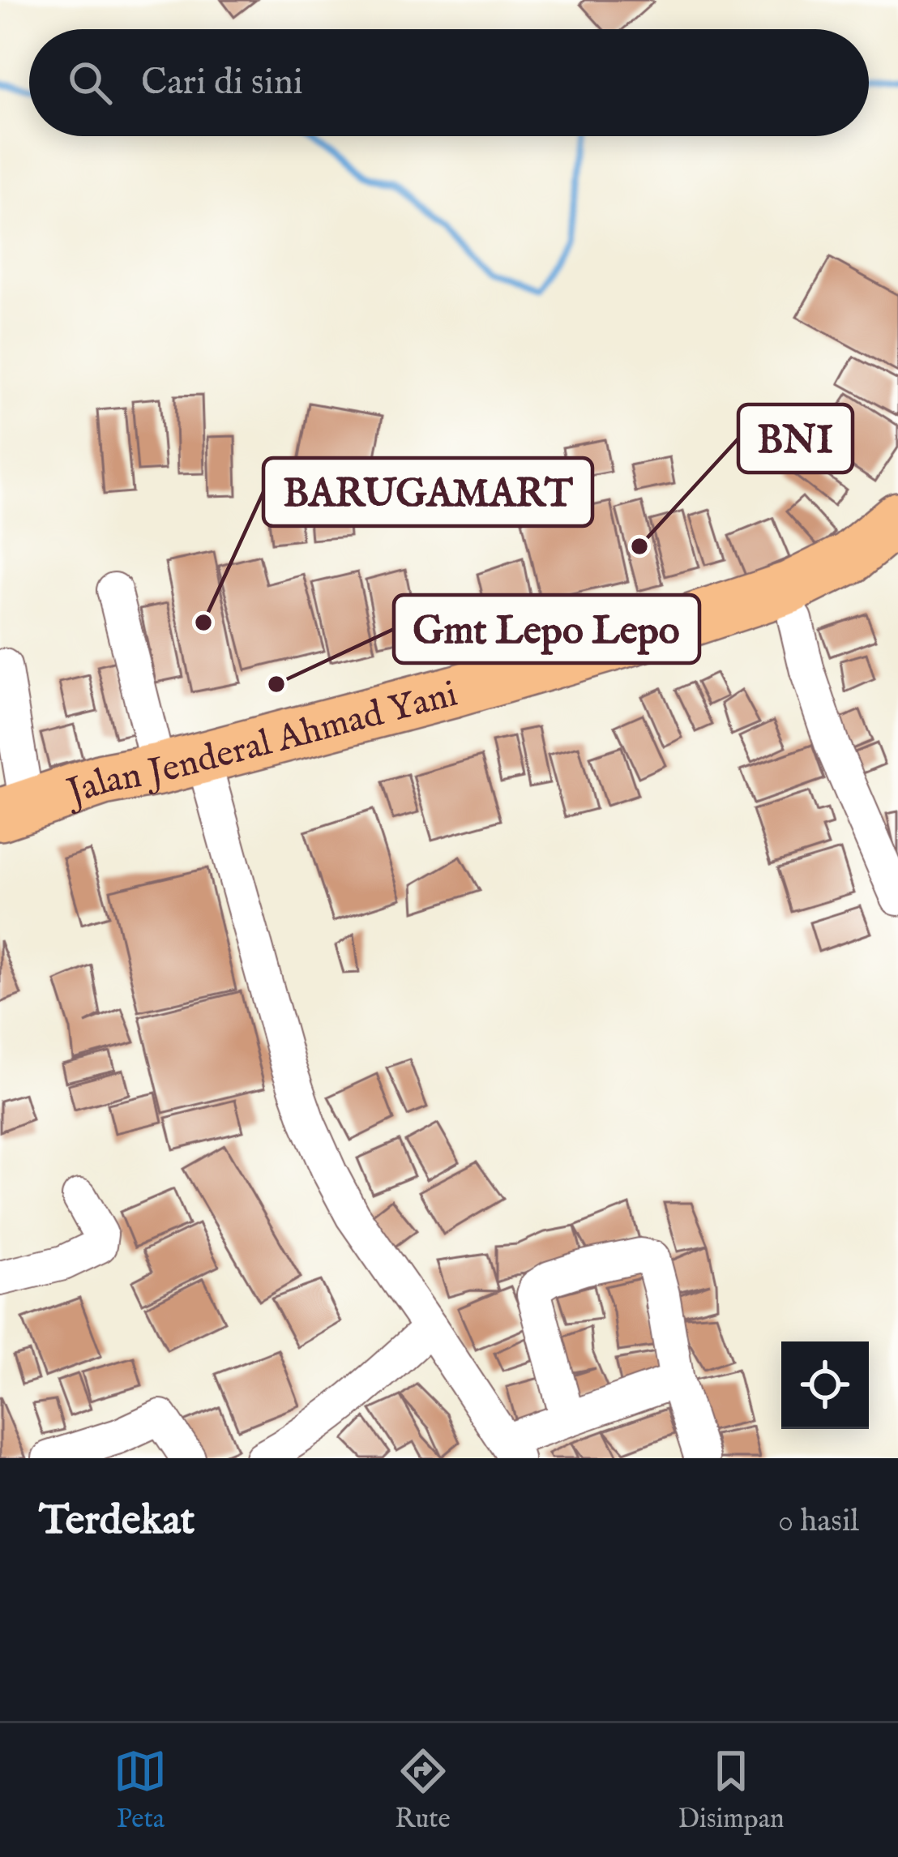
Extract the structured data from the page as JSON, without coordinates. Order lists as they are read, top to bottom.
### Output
{
  "streets": {
    "highway": ["Jalan Jenderal Ahmad Yani"]
  },
  "places": ["BNI", "BARUGAMART", "Gmt Lepo Lepo"],
  "page": {
    "search": "Cari di sini",
    "heading": ["Terdekat", "0 hasil"],
    "nav": ["Peta", "Rute", "Disimpan"]
  }
}
